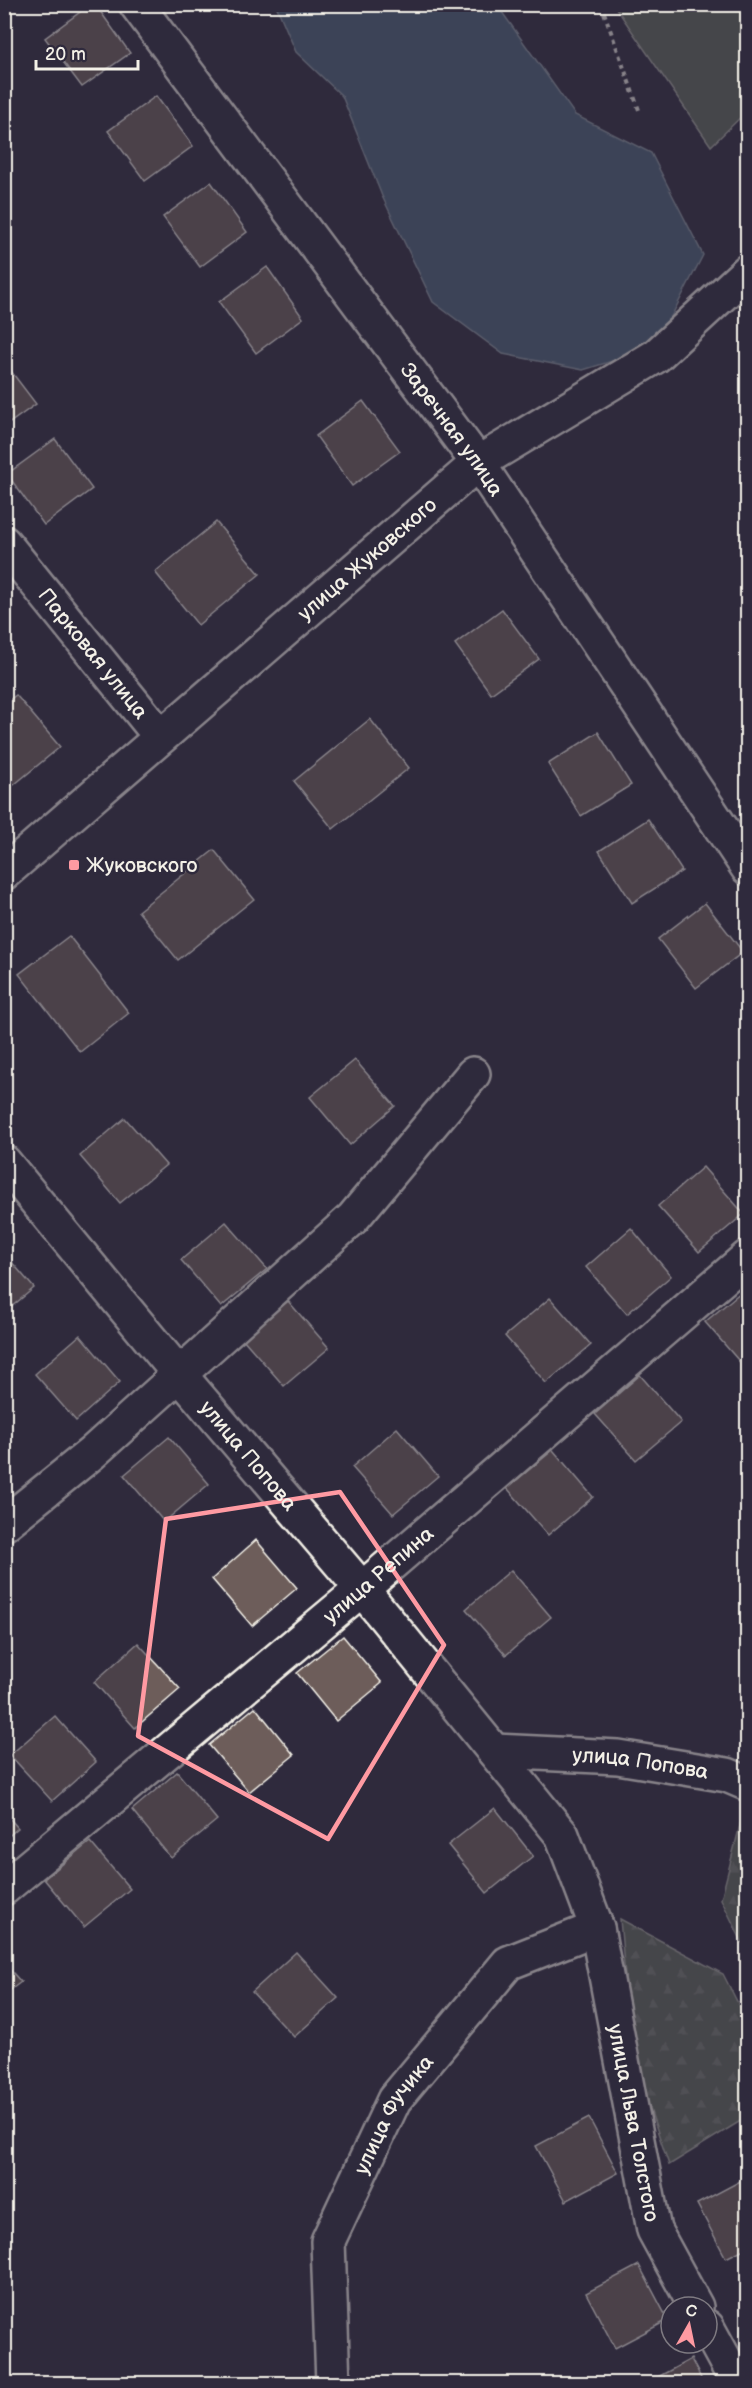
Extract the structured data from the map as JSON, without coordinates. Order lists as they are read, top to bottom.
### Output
{
  "streets": {
    "street": [
      "Заречная улица",
      "улица Жуковского",
      "Парковая улица",
      "улица Попова",
      "улица Репина",
      "улица Фучика",
      "улица Льва Толстого"
    ]
  },
  "crossings": [
    ["Заречная улица", "улица Жуковского"],
    ["улица Жуковского", "Парковая улица"],
    ["улица Попова", "улица Репина"],
    ["улица Попова", "улица Фучика"],
    ["улица Попова", "улица Льва Толстого"],
    ["улица Фучика", "улица Льва Толстого"]
  ],
  "places": {
    "transit": ["Жуковского"]
  },
  "scale_bar": "20 m",
  "north": "top"
}
